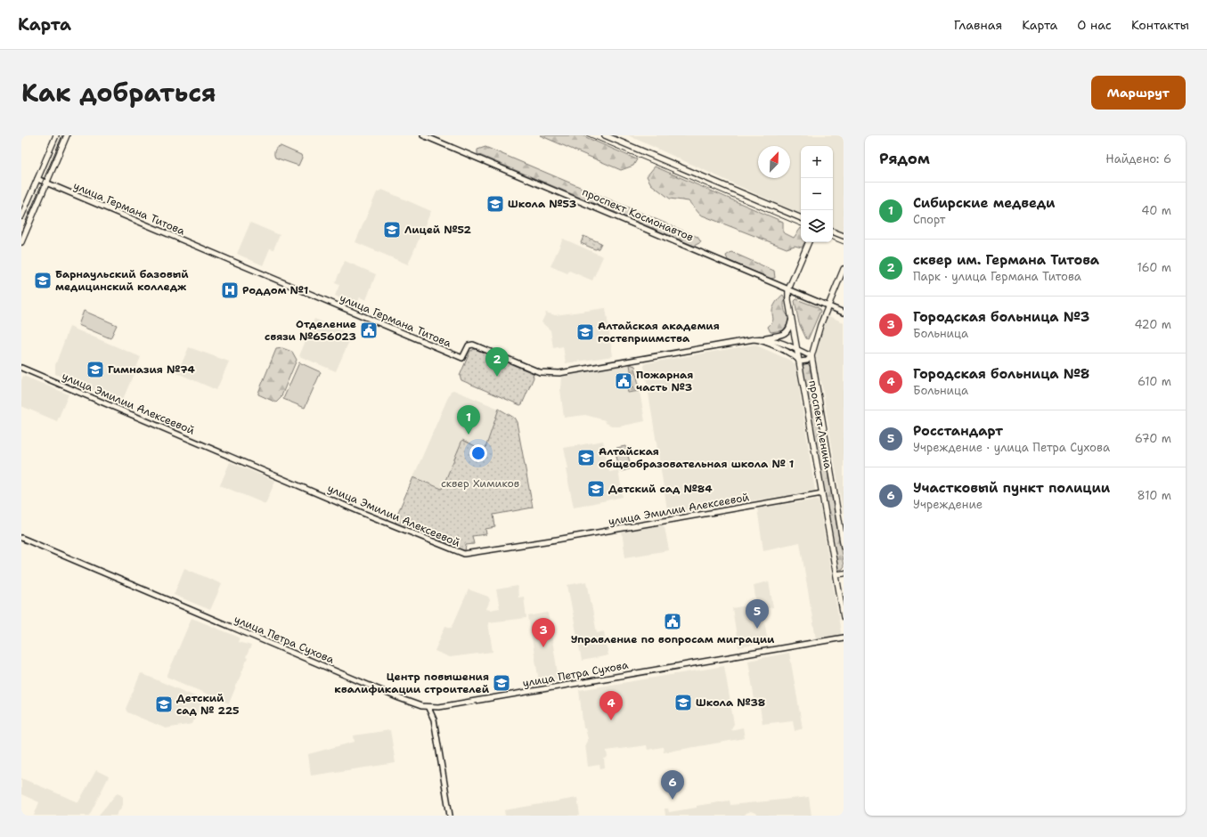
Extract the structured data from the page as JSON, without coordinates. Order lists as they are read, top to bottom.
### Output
{
  "streets": {
    "main road": ["проспект Ленина"],
    "street": [
      "улица Германа Титова",
      "проспект Космонавтов",
      "улица Эмилии Алексеевой",
      "улица Петра Сухова"
    ]
  },
  "crossings": [
    ["проспект Космонавтов", "проспект Ленина"],
    ["улица Эмилии Алексеевой", "проспект Ленина"]
  ],
  "parks": ["сквер Химиков"],
  "places": {
    "school or university": [
      "Школа №53",
      "Лицей №52",
      "Барнаульский базовый медицинский колледж",
      "Алтайская академия гостеприимства",
      "Гимназия №74",
      "Алтайская общеобразовательная школа № 1",
      "Детский сад №84",
      "Центр повышения квалификации строителей",
      "Школа №38",
      "Детский сад № 225"
    ],
    "hospital": ["Роддом №1"],
    "public building": ["Отделение связи №656023", "Пожарная часть №3", "Управление по вопросам миграции"]
  },
  "north": "top right",
  "page": {
    "header": "Карта",
    "nav": [
      "Главная",
      "Карта",
      "О нас",
      "Контакты"
    ],
    "title": "Как добраться",
    "buttons": "Маршрут",
    "heading": ["Рядом", "Найдено: 6"],
    "map_buttons": ["+", "−"],
    "list": [
      {
        "mark": "1",
        "name": "Сибирские медведи",
        "note": "Спорт",
        "value": "40 m"
      },
      {
        "mark": "2",
        "name": "сквер им. Германа Титова",
        "note": "Парк · улица Германа Титова",
        "value": "160 m"
      },
      {
        "mark": "3",
        "name": "Городская больница №3",
        "note": "Больница",
        "value": "420 m"
      },
      {
        "mark": "4",
        "name": "Городская больница №8",
        "note": "Больница",
        "value": "610 m"
      },
      {
        "mark": "5",
        "name": "Росстандарт",
        "note": "Учреждение · улица Петра Сухова",
        "value": "670 m"
      },
      {
        "mark": "6",
        "name": "Участковый пункт полиции",
        "note": "Учреждение",
        "value": "810 m"
      }
    ],
    "pins": [
      "2",
      "1",
      "5",
      "3",
      "4",
      "6"
    ]
  }
}
